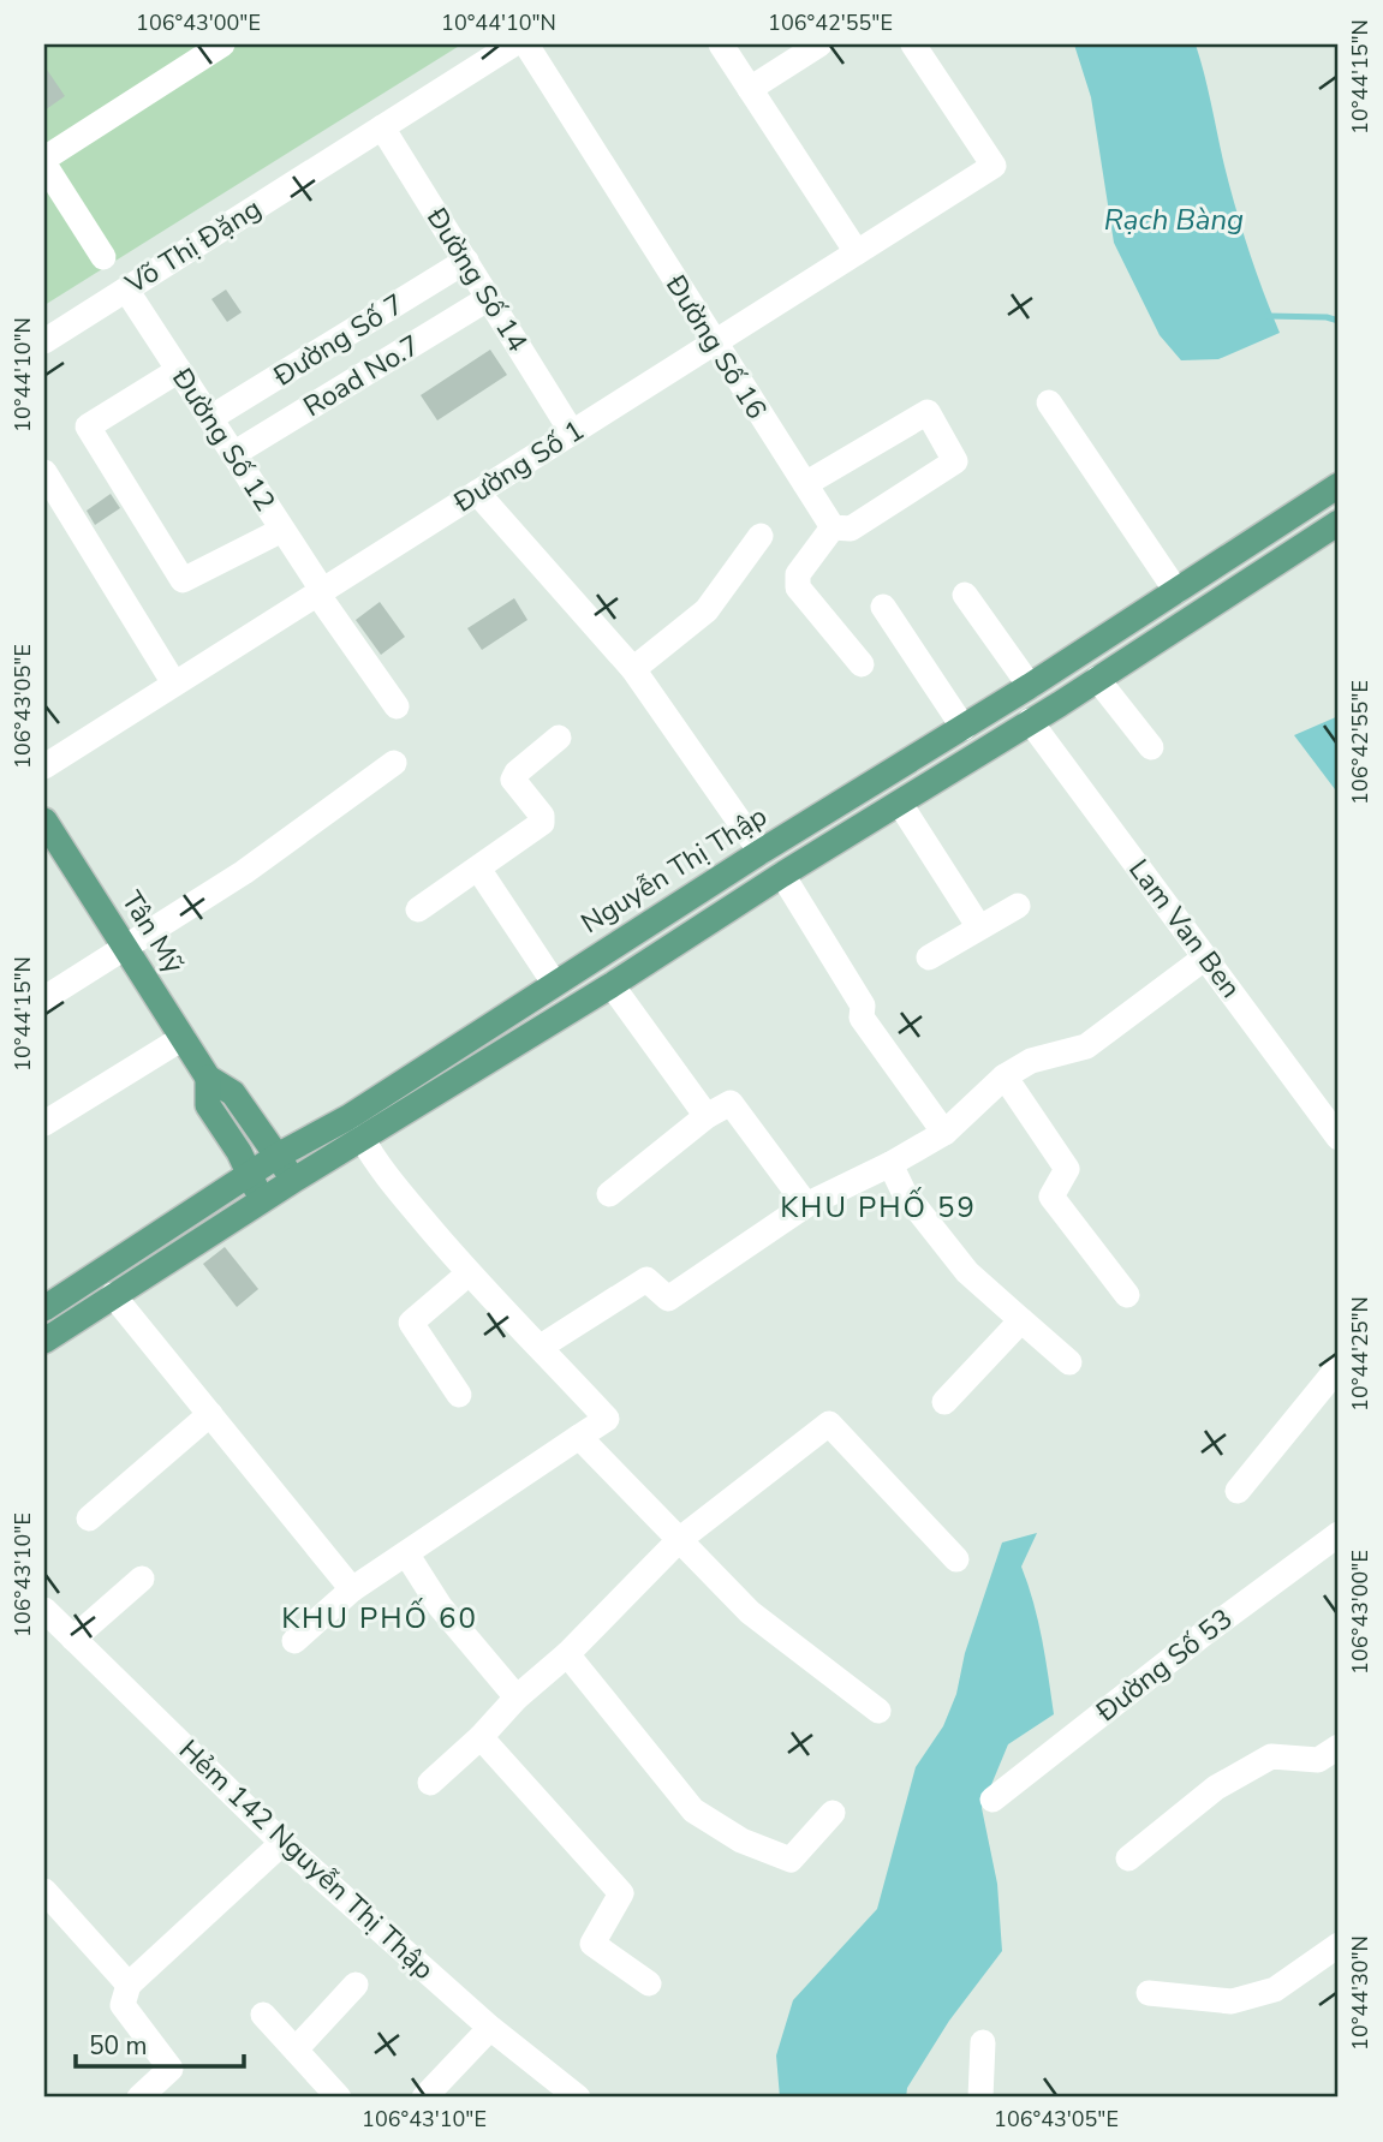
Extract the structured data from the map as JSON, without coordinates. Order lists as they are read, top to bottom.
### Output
{
  "streets": {
    "main road": ["Nguyễn Thị Thập", "Tân Mỹ"],
    "street": [
      "Võ Thị Đặng",
      "Đường Số 14",
      "Đường Số 7",
      "Đường Số 16",
      "Road No.7",
      "Đường Số 12",
      "Đường Số 1",
      "Lam Van Ben",
      "Đường Số 53",
      "Hẻm 142 Nguyễn Thị Thập"
    ]
  },
  "crossings": [
    ["Võ Thị Đặng", "Đường Số 14"],
    ["Võ Thị Đặng", "Đường Số 12"],
    ["Đường Số 14", "Đường Số 7"],
    ["Đường Số 14", "Road No.7"],
    ["Đường Số 14", "Đường Số 1"],
    ["Đường Số 7", "Đường Số 12"],
    ["Đường Số 16", "Đường Số 1"],
    ["Road No.7", "Đường Số 12"],
    ["Đường Số 12", "Đường Số 1"],
    ["Nguyễn Thị Thập", "Lam Van Ben"],
    ["Nguyễn Thị Thập", "Tân Mỹ"]
  ],
  "districts": ["KHU PHỐ 59", "KHU PHỐ 60"],
  "water": ["Rạch Bàng"],
  "scale_bar": "50 m",
  "coordinates": [
    "106°43'00\"E",
    "10°44'10\"N",
    "106°42'55\"E",
    "10°44'15\"N",
    "106°43'05\"E",
    "10°44'25\"N",
    "106°43'10\"E",
    "10°44'30\"N"
  ]
}
